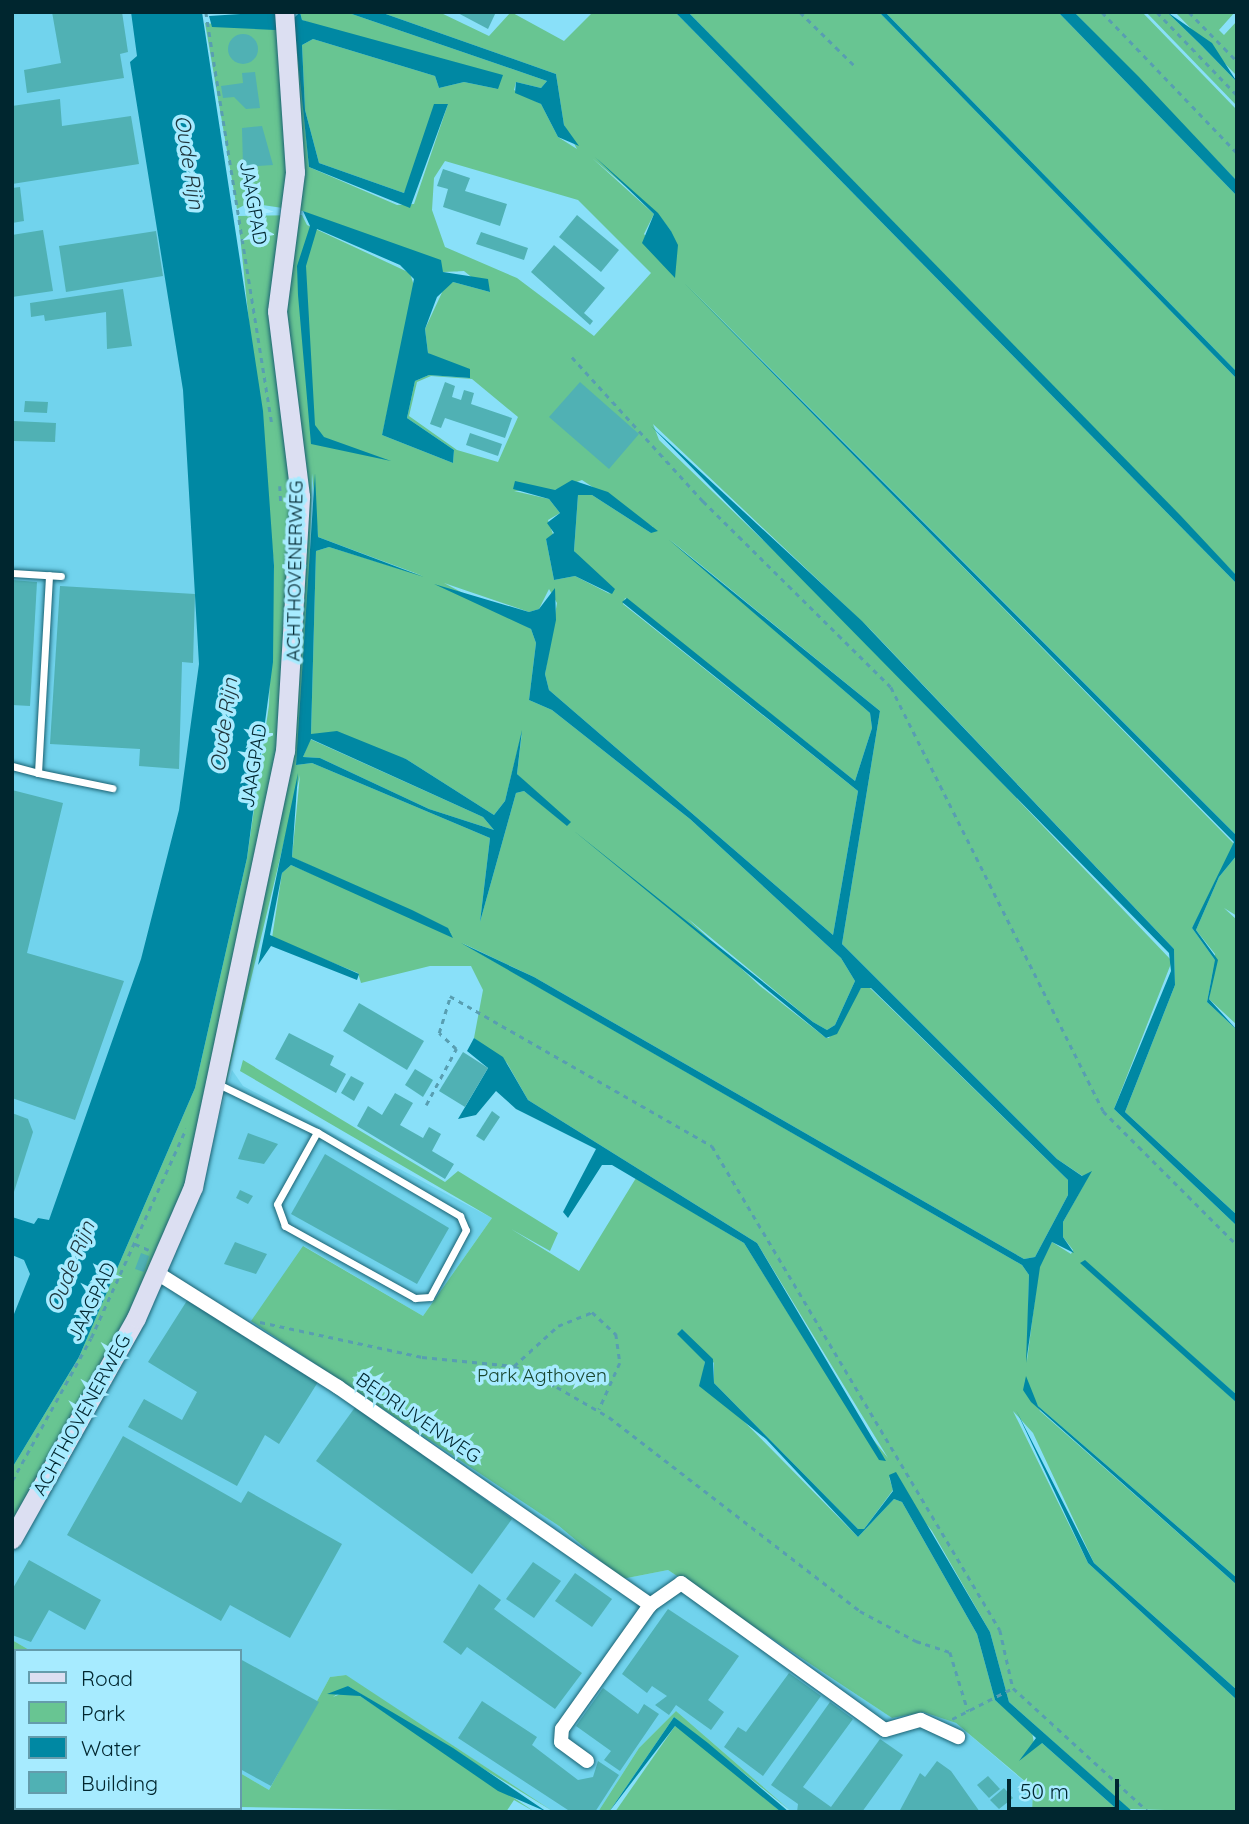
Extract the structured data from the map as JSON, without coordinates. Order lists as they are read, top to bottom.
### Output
{
  "streets": {
    "street": ["ACHTHOVENERWEG", "BEDRIJVENWEG"],
    "path": ["JAAGPAD"]
  },
  "crossings": [
    ["JAAGPAD", "ACHTHOVENERWEG"],
    ["ACHTHOVENERWEG", "BEDRIJVENWEG"]
  ],
  "water": ["Oude Rijn"],
  "parks": ["Park Agthoven"],
  "legend": [
    "Road",
    "Park",
    "Water",
    "Building"
  ],
  "scale_bar": "50 m"
}
